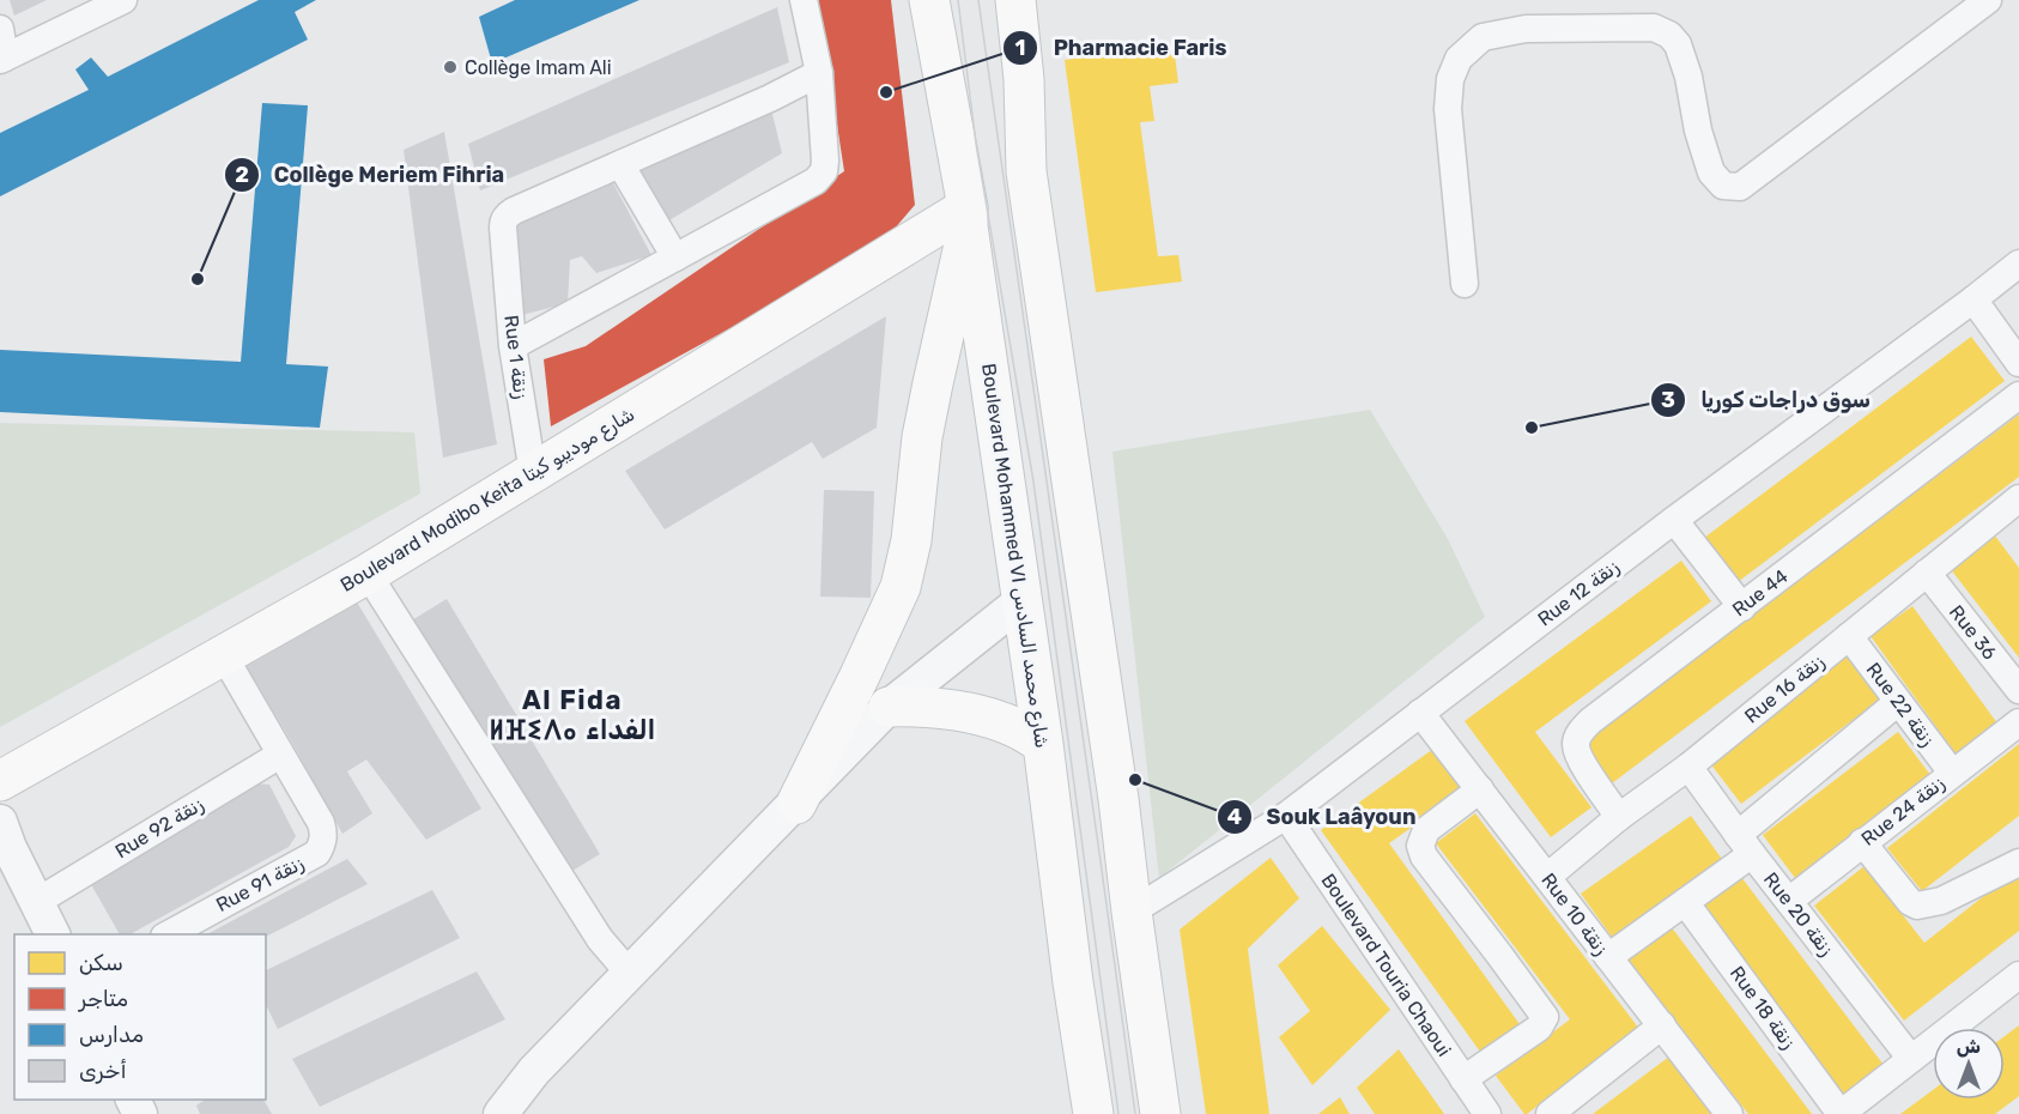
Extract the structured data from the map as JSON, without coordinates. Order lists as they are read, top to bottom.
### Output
{
  "streets": {
    "main road": ["Boulevard Modibo Keita شارع موديبو كيتا", "Boulevard Mohammed VI شارع محمد السادس"],
    "street": [
      "Rue 1 زنقة",
      "Rue 12 زنقة",
      "Rue 44",
      "Rue 36",
      "Rue 16 زنقة",
      "Rue 22 زنقة",
      "Rue 24 زنقة",
      "Rue 92 زنقة",
      "Rue 91 زنقة",
      "Rue 10 زنقة",
      "Rue 20 زنقة",
      "Boulevard Touria Chaoui",
      "Rue 18 زنقة"
    ]
  },
  "crossings": [
    ["Rue 1 زنقة", "Boulevard Modibo Keita شارع موديبو كيتا"],
    ["Boulevard Modibo Keita شارع موديبو كيتا", "Boulevard Mohammed VI شارع محمد السادس"],
    ["Rue 12 زنقة", "Rue 10 زنقة"],
    ["Rue 12 زنقة", "Boulevard Touria Chaoui"],
    ["Rue 44", "Rue 16 زنقة"],
    ["Rue 36", "Rue 16 زنقة"],
    ["Rue 16 زنقة", "Rue 22 زنقة"],
    ["Rue 16 زنقة", "Rue 10 زنقة"],
    ["Rue 16 زنقة", "Rue 20 زنقة"],
    ["Rue 22 زنقة", "Rue 24 زنقة"],
    ["Rue 24 زنقة", "Rue 20 زنقة"],
    ["Rue 92 زنقة", "Rue 91 زنقة"]
  ],
  "districts": ["Al Fida ⵍⴼⵉⴷⴰ الفداء"],
  "places": [
    "Collège Imam Ali",
    "Pharmacie Faris",
    "Collège Meriem Fihria",
    "سوق دراجات كوريا",
    "Souk Laâyoun"
  ],
  "legend": [
    "سكن",
    "متاجر",
    "مدارس",
    "أخرى"
  ],
  "north": "top"
}
